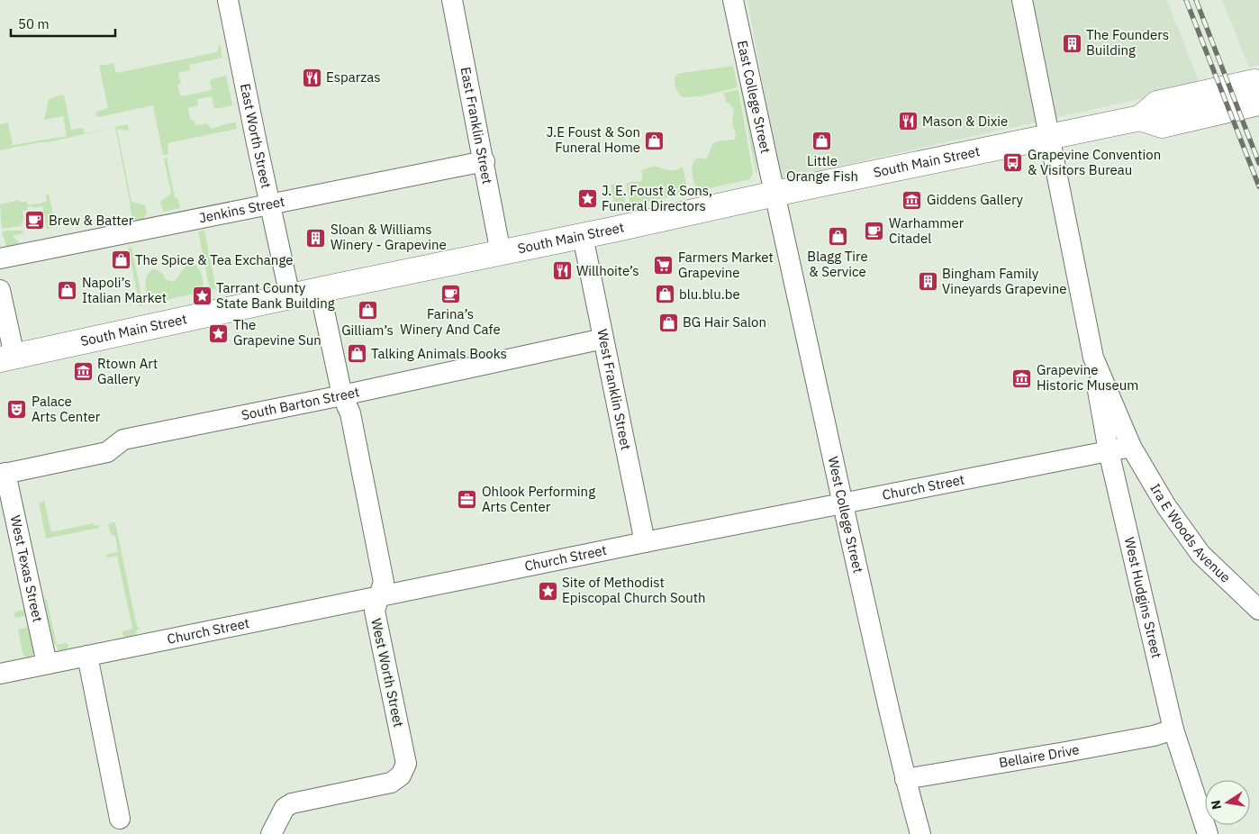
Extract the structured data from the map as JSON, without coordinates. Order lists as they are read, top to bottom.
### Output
{
  "streets": {
    "main road": ["South Main Street"],
    "street": [
      "East College Street",
      "East Franklin Street",
      "East Worth Street",
      "Jenkins Street",
      "West Franklin Street",
      "South Barton Street",
      "Church Street",
      "West College Street",
      "Ira E Woods Avenue",
      "West Texas Street",
      "West Hudgins Street",
      "West Worth Street",
      "Bellaire Drive"
    ]
  },
  "crossings": [
    ["East College Street", "South Main Street"],
    ["East College Street", "West College Street"],
    ["East Franklin Street", "South Main Street"],
    ["East Franklin Street", "Jenkins Street"],
    ["East Worth Street", "South Main Street"],
    ["East Worth Street", "Jenkins Street"],
    ["South Main Street", "West Franklin Street"],
    ["South Main Street", "West College Street"],
    ["South Main Street", "West Hudgins Street"],
    ["South Main Street", "West Worth Street"],
    ["West Franklin Street", "South Barton Street"],
    ["West Franklin Street", "Church Street"],
    ["South Barton Street", "West Texas Street"],
    ["South Barton Street", "West Worth Street"],
    ["Church Street", "West College Street"],
    ["Church Street", "Ira E Woods Avenue"],
    ["Church Street", "West Texas Street"],
    ["Church Street", "West Hudgins Street"],
    ["Church Street", "West Worth Street"],
    ["West College Street", "Bellaire Drive"],
    ["Ira E Woods Avenue", "West Hudgins Street"],
    ["West Hudgins Street", "Bellaire Drive"]
  ],
  "places": {
    "building": ["The Founders Building", "Sloan & Williams Winery - Grapevine", "Bingham Family Vineyards Grapevine"],
    "restaurant": ["Esparzas", "Mason & Dixie", "Willhoite’s"],
    "shop": [
      "J.E Foust & Son Funeral Home",
      "Little Orange Fish",
      "Blagg Tire & Service",
      "The Spice & Tea Exchange",
      "Napoli’s Italian Market",
      "blu.blu.be",
      "Gilliam’s",
      "BG Hair Salon",
      "Talking Animals Books"
    ],
    "bus stop": ["Grapevine Convention & Visitors Bureau"],
    "place": [
      "J. E. Foust & Sons, Funeral Directors",
      "Tarrant County State Bank Building",
      "The Grapevine Sun",
      "Site of Methodist Episcopal Church South"
    ],
    "museum": ["Giddens Gallery", "Rtown Art Gallery", "Grapevine Historic Museum"],
    "cafe": ["Brew & Batter", "Warhammer Citadel", "Farina’s Winery And Cafe"],
    "supermarket": ["Farmers Market Grapevine"],
    "theatre": ["Palace Arts Center"],
    "office": ["Ohlook Performing Arts Center"]
  },
  "scale_bar": "50 m",
  "north": "left"
}
